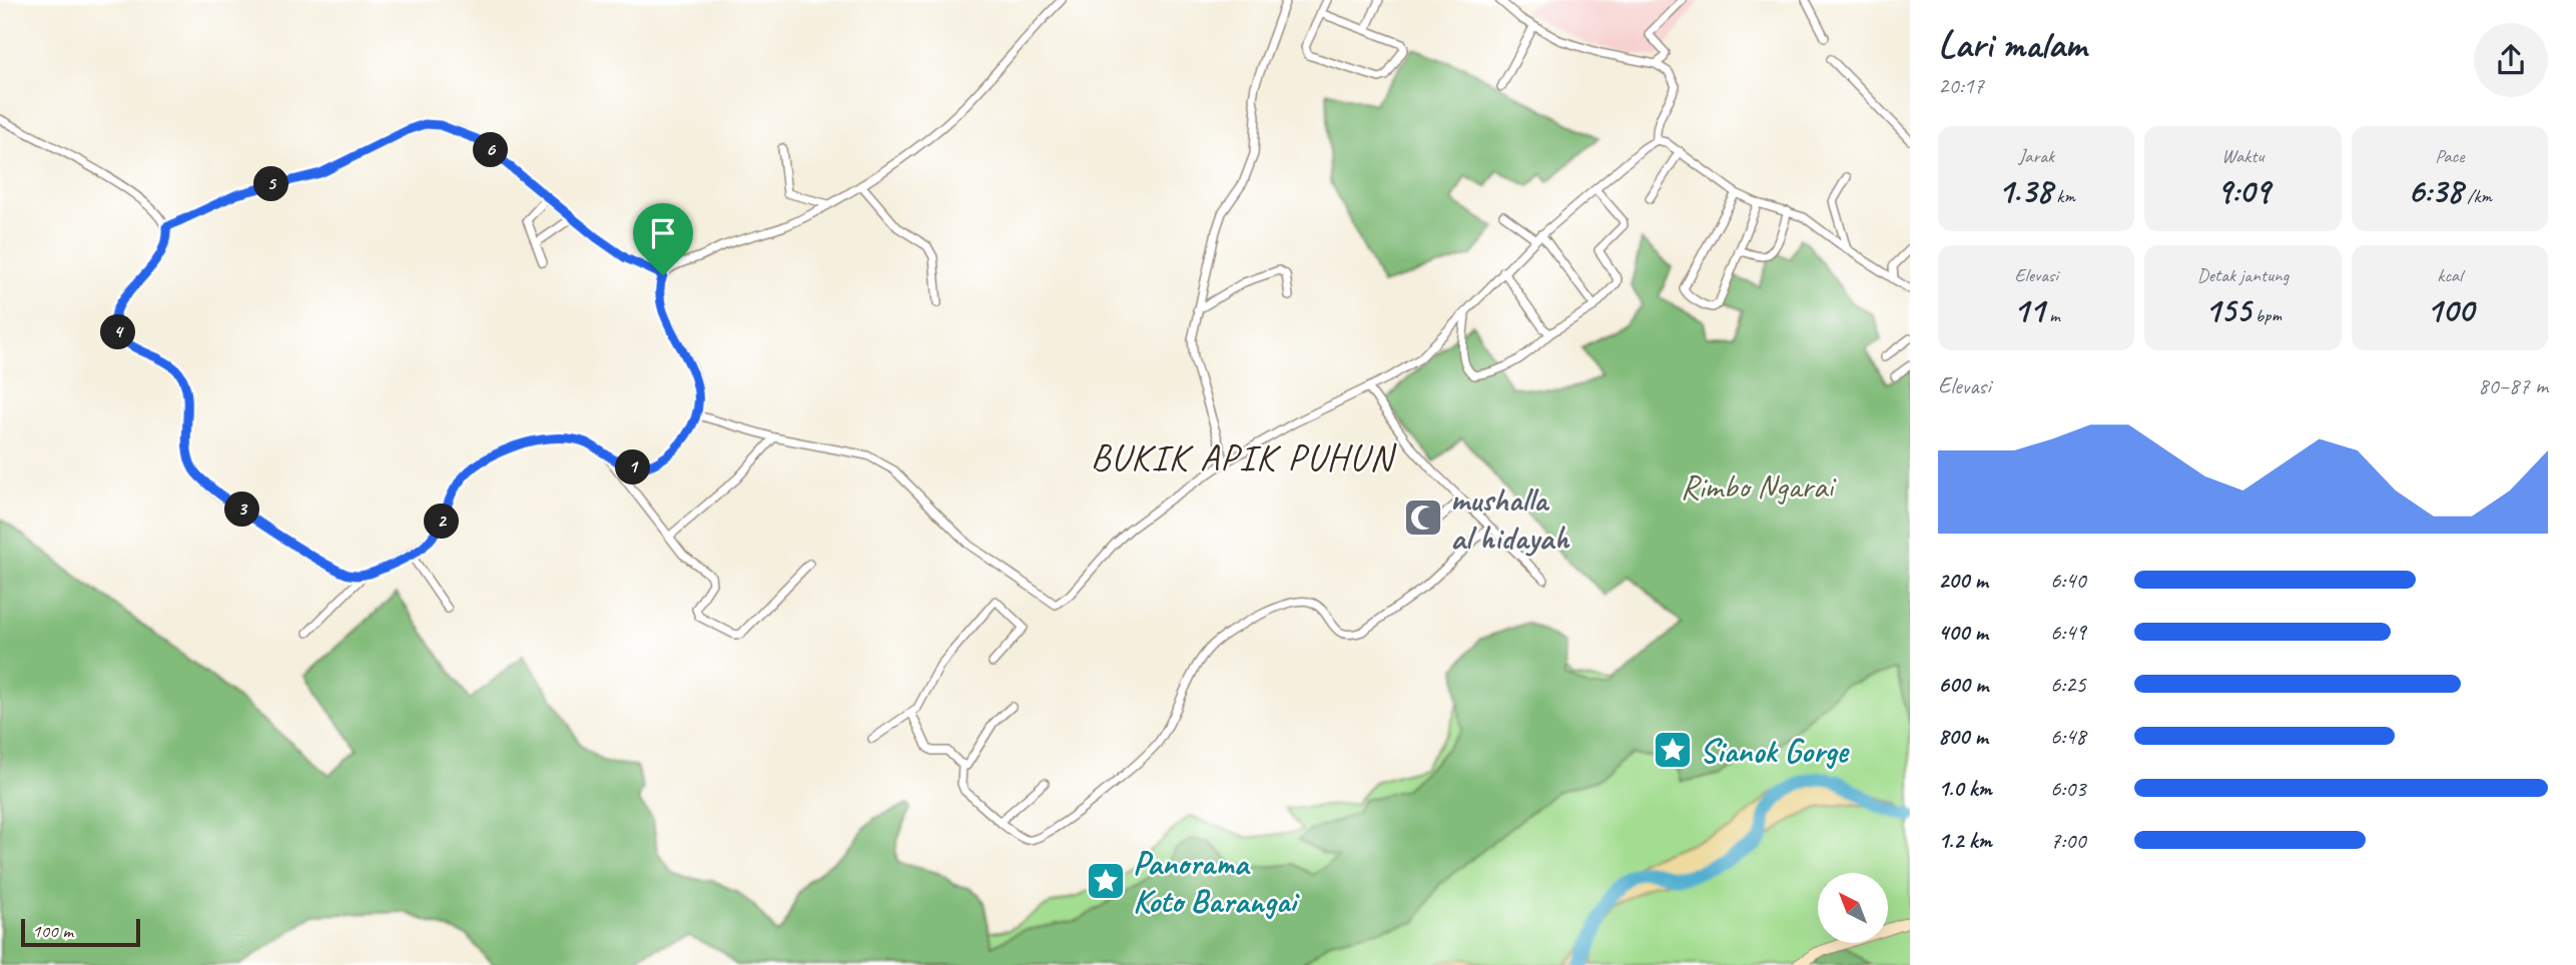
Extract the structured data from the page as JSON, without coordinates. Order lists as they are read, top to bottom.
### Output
{
  "districts": ["BUKIK APIK PUHUN"],
  "parks": ["Rimbo Ngarai"],
  "places": {
    "mosque": ["mushalla al hidayah"],
    "place": ["Sianok Gorge", "Panorama Koto Barangai"]
  },
  "scale_bar": "100 m",
  "north": "top left",
  "page": {
    "heading": ["Lari malam", "20:17"],
    "stats": [
      ["Jarak", "1.38 km"],
      ["Waktu", "9:09"],
      ["Pace", "6:38 /km"],
      ["Elevasi", "11 m"],
      ["Detak jantung", "155 bpm"],
      ["kcal", "100"]
    ],
    "pins": [
      "6",
      "5",
      "4",
      "1",
      "3",
      "2"
    ],
    "chart": ["Elevasi", "80–87 m"],
    "list": [
      {
        "name": "200 m",
        "note": "6:40"
      },
      {
        "name": "400 m",
        "note": "6:49"
      },
      {
        "name": "600 m",
        "note": "6:25"
      },
      {
        "name": "800 m",
        "note": "6:48"
      },
      {
        "name": "1.0 km",
        "note": "6:03"
      },
      {
        "name": "1.2 km",
        "note": "7:00"
      }
    ],
    "scale": "100 m"
  }
}
